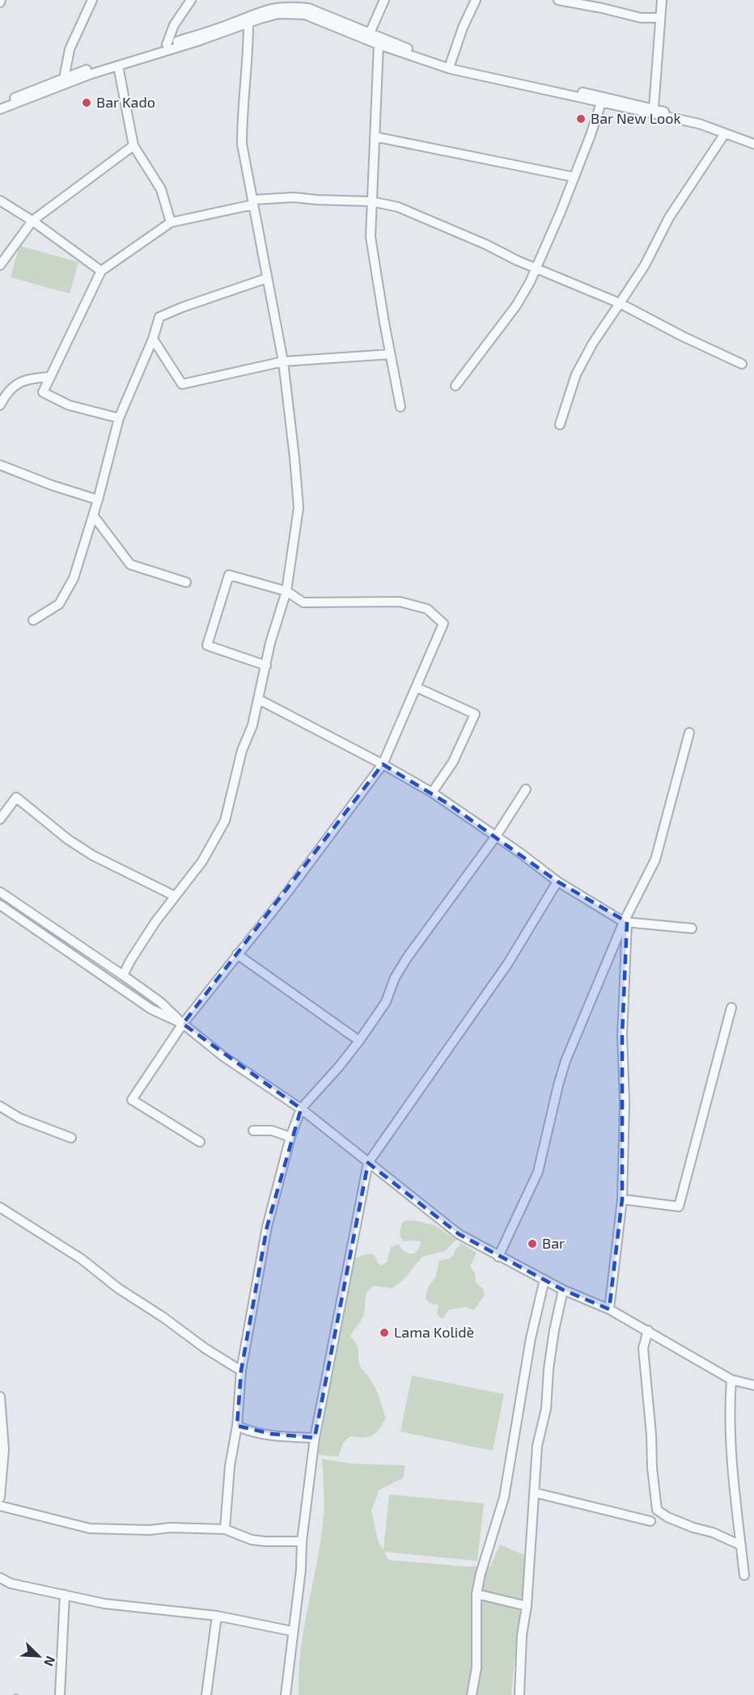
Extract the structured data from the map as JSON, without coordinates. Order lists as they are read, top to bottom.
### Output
{
  "places": [
    "Bar Kado",
    "Bar New Look",
    "Bar",
    "Lama Kolidè"
  ],
  "north": "bottom right"
}
